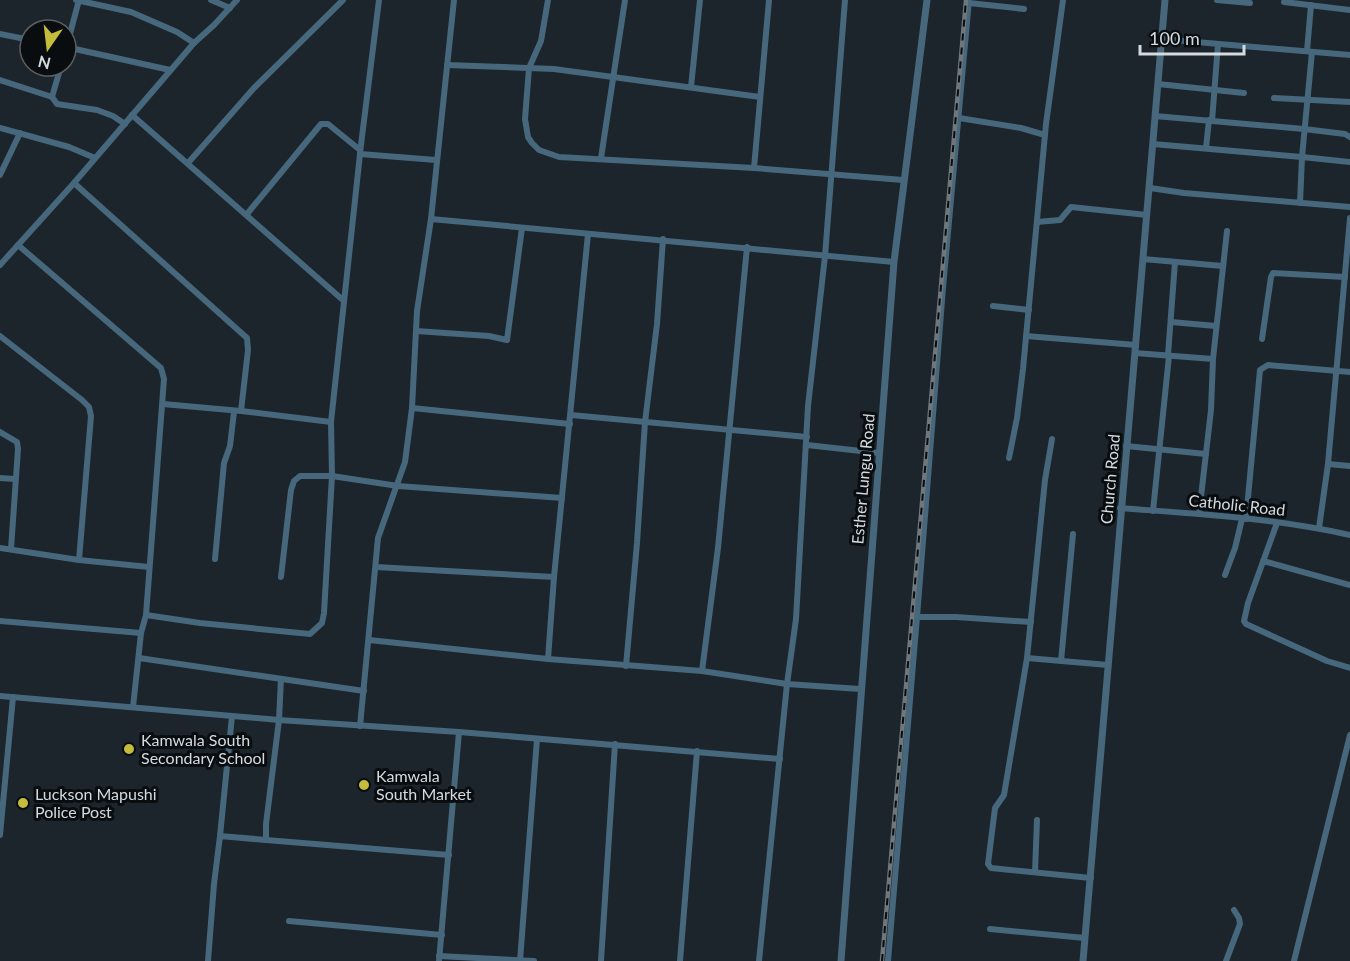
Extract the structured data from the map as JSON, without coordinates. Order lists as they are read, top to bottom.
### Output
{
  "streets": {
    "street": ["Esther Lungu Road", "Church Road", "Catholic Road"]
  },
  "crossings": [
    ["Church Road", "Catholic Road"]
  ],
  "places": ["Kamwala South Secondary School", "Kamwala South Market", "Luckson Mapushi Police Post"],
  "scale_bar": "100 m",
  "north": "bottom"
}
